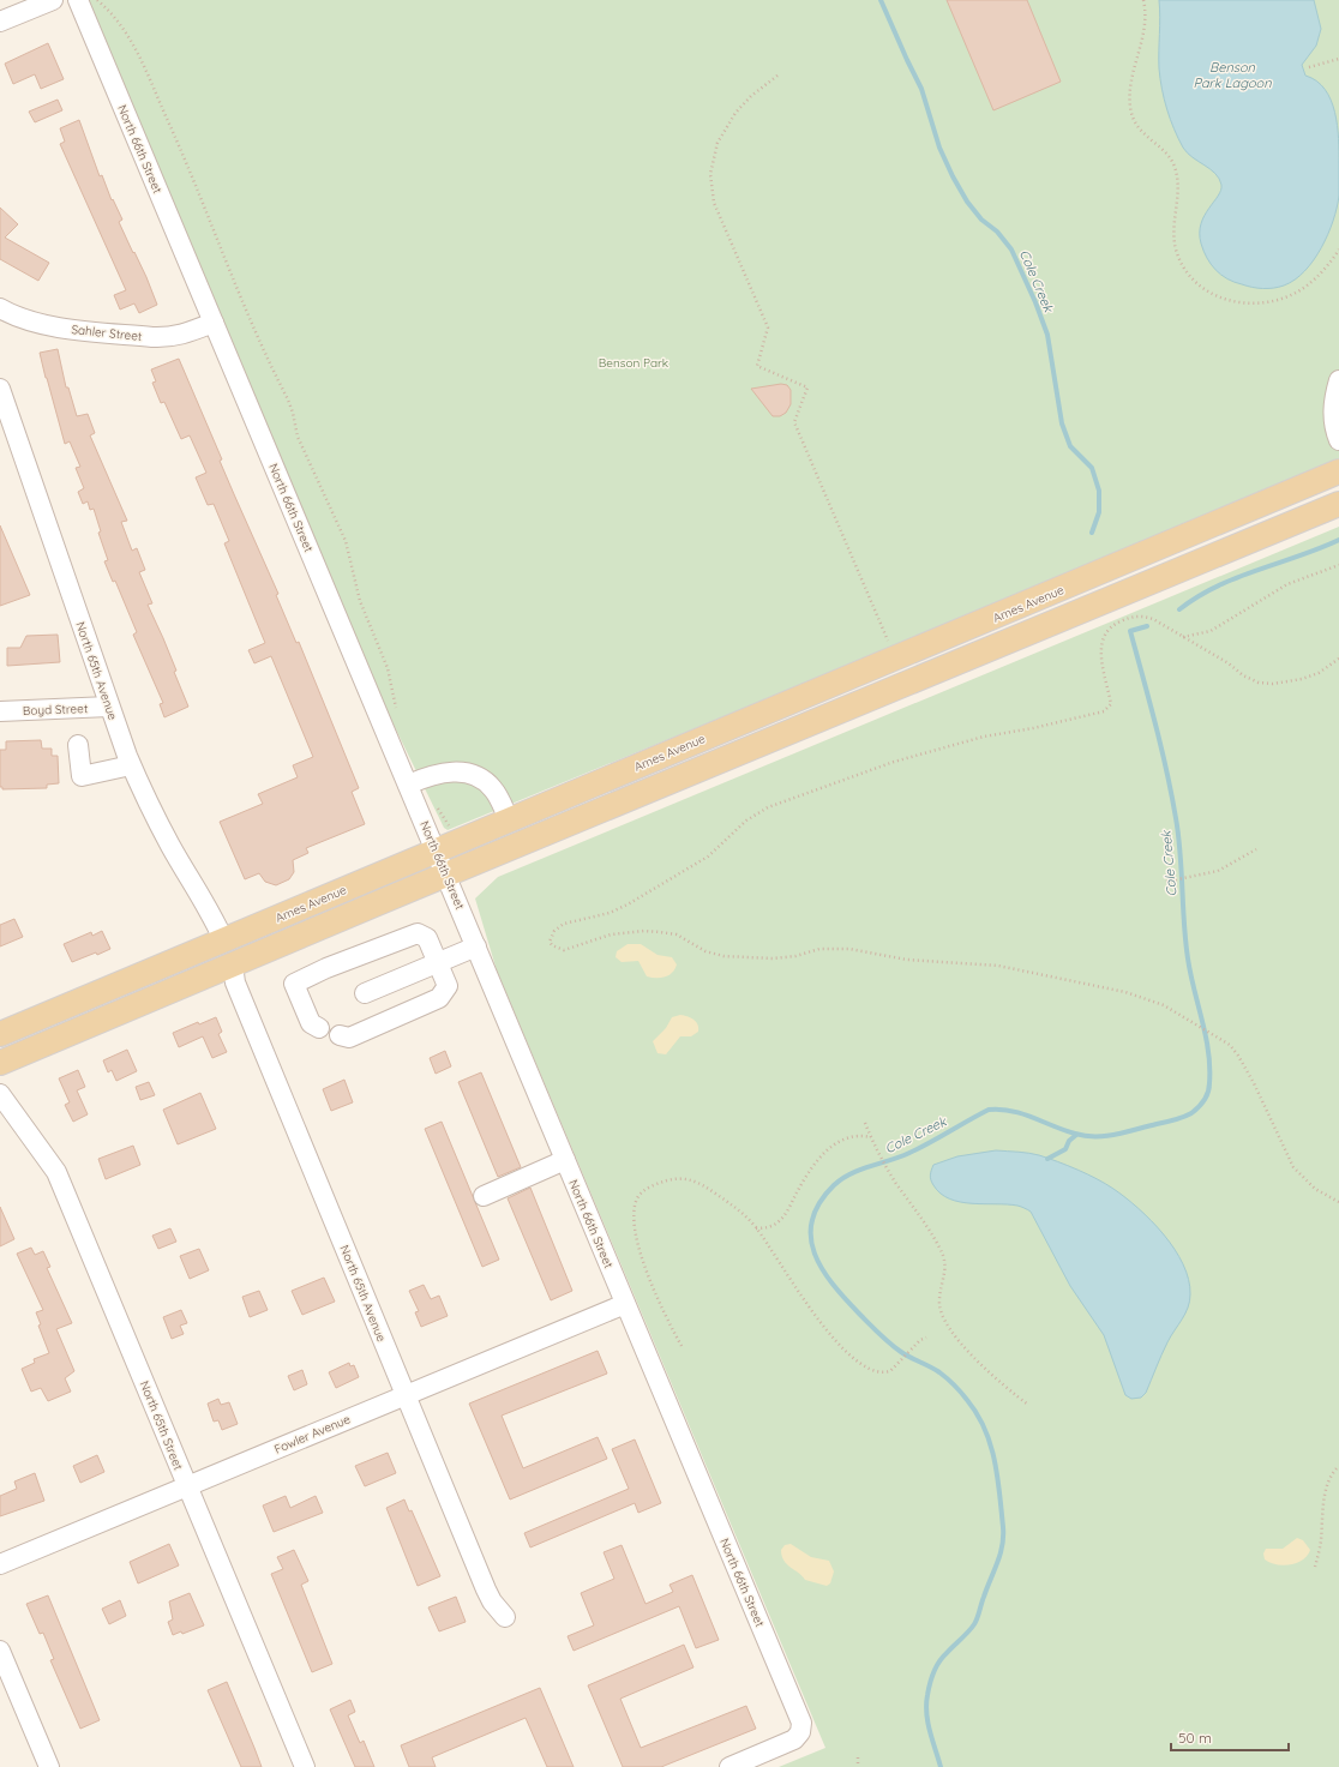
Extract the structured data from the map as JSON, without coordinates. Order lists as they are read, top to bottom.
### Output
{
  "streets": {
    "main road": ["Ames Avenue"],
    "street": [
      "North 66th Street",
      "Sahler Street",
      "North 65th Avenue",
      "Boyd Street",
      "North 65th Street",
      "Fowler Avenue"
    ]
  },
  "crossings": [
    ["North 66th Street", "Sahler Street"],
    ["North 66th Street", "Ames Avenue"],
    ["North 66th Street", "Fowler Avenue"],
    ["Ames Avenue", "North 65th Avenue"],
    ["North 65th Avenue", "Boyd Street"],
    ["North 65th Avenue", "Fowler Avenue"],
    ["North 65th Street", "Fowler Avenue"]
  ],
  "water": ["Benson Park Lagoon", "Cole Creek"],
  "parks": ["Benson Park"],
  "scale_bar": "50 m"
}
